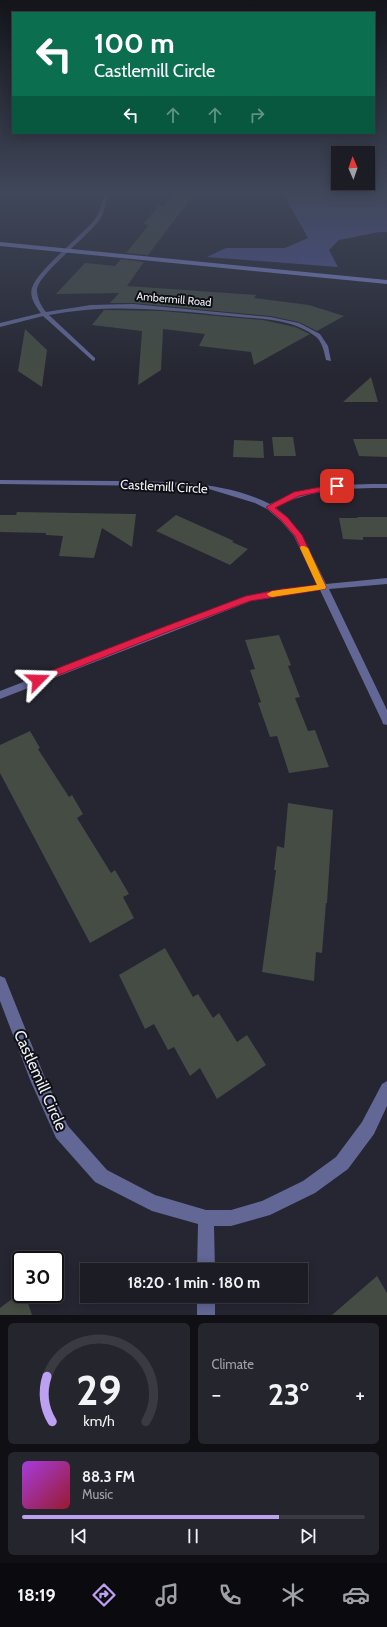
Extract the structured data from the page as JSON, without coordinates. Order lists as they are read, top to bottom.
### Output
{
  "streets": {
    "street": ["Ambermill Road", "Castlemill Circle"]
  },
  "north": "top",
  "page": {
    "turn": ["100 m", "Castlemill Circle"],
    "limit": "30",
    "trip": "18:20 · 1 min · 180 m",
    "tile": "Climate",
    "heat": ["−", "23°", "+"],
    "song": ["88.3 FM", "Music"],
    "tabs": "18:19",
    "gauge": ["29", "km/h"]
  }
}
